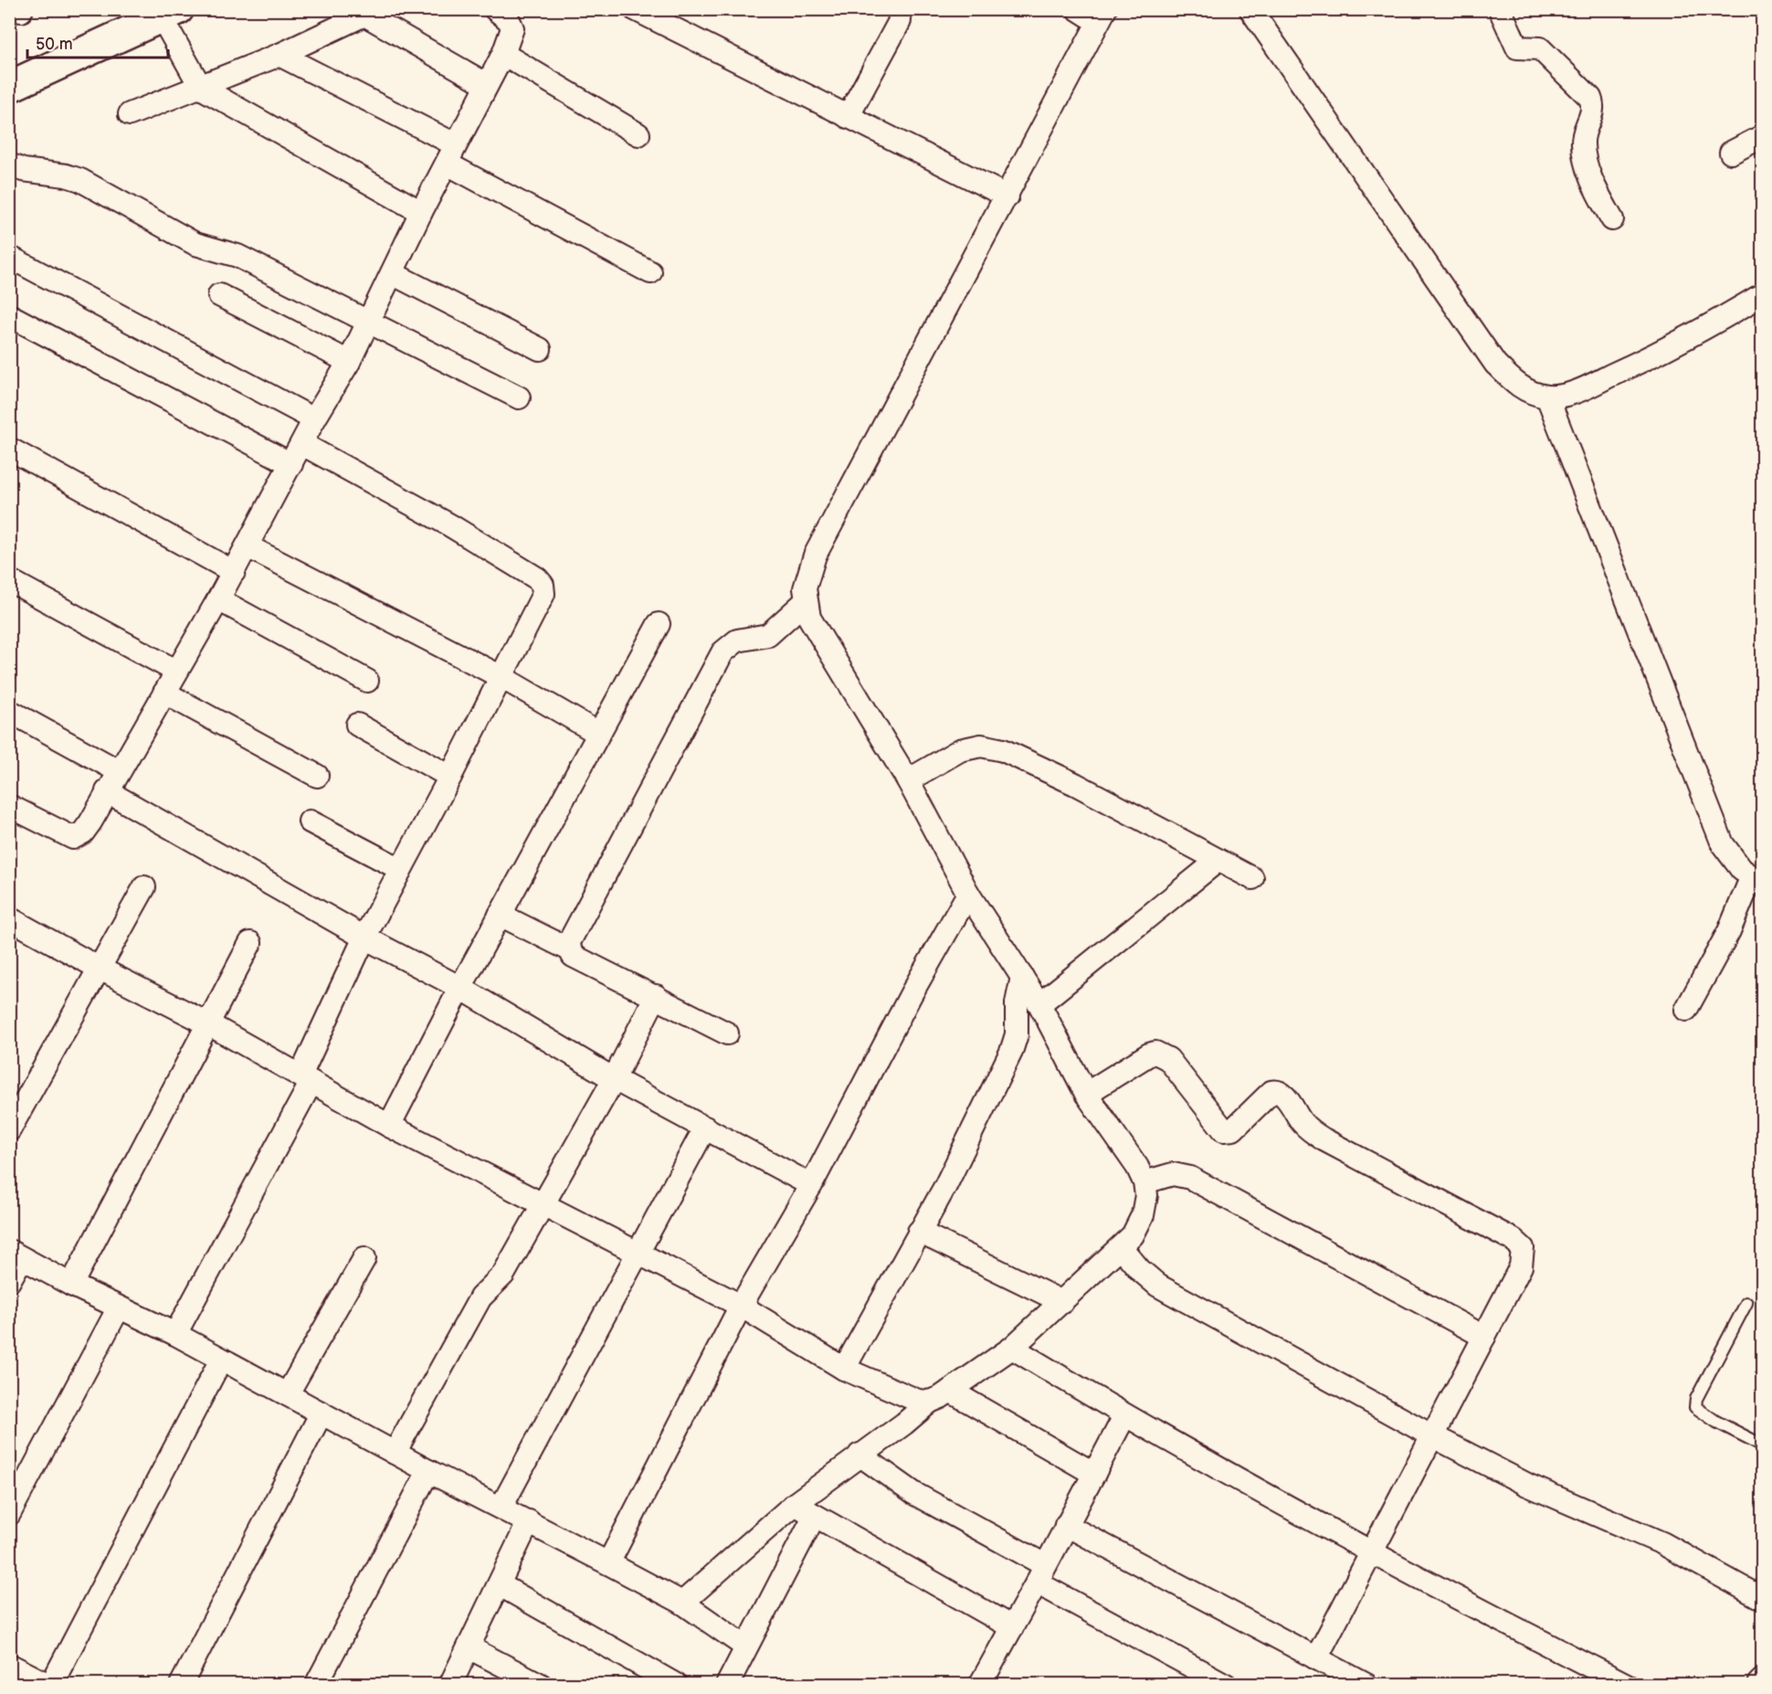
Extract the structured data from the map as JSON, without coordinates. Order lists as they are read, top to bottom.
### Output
{
  "scale_bar": "50 m"
}
